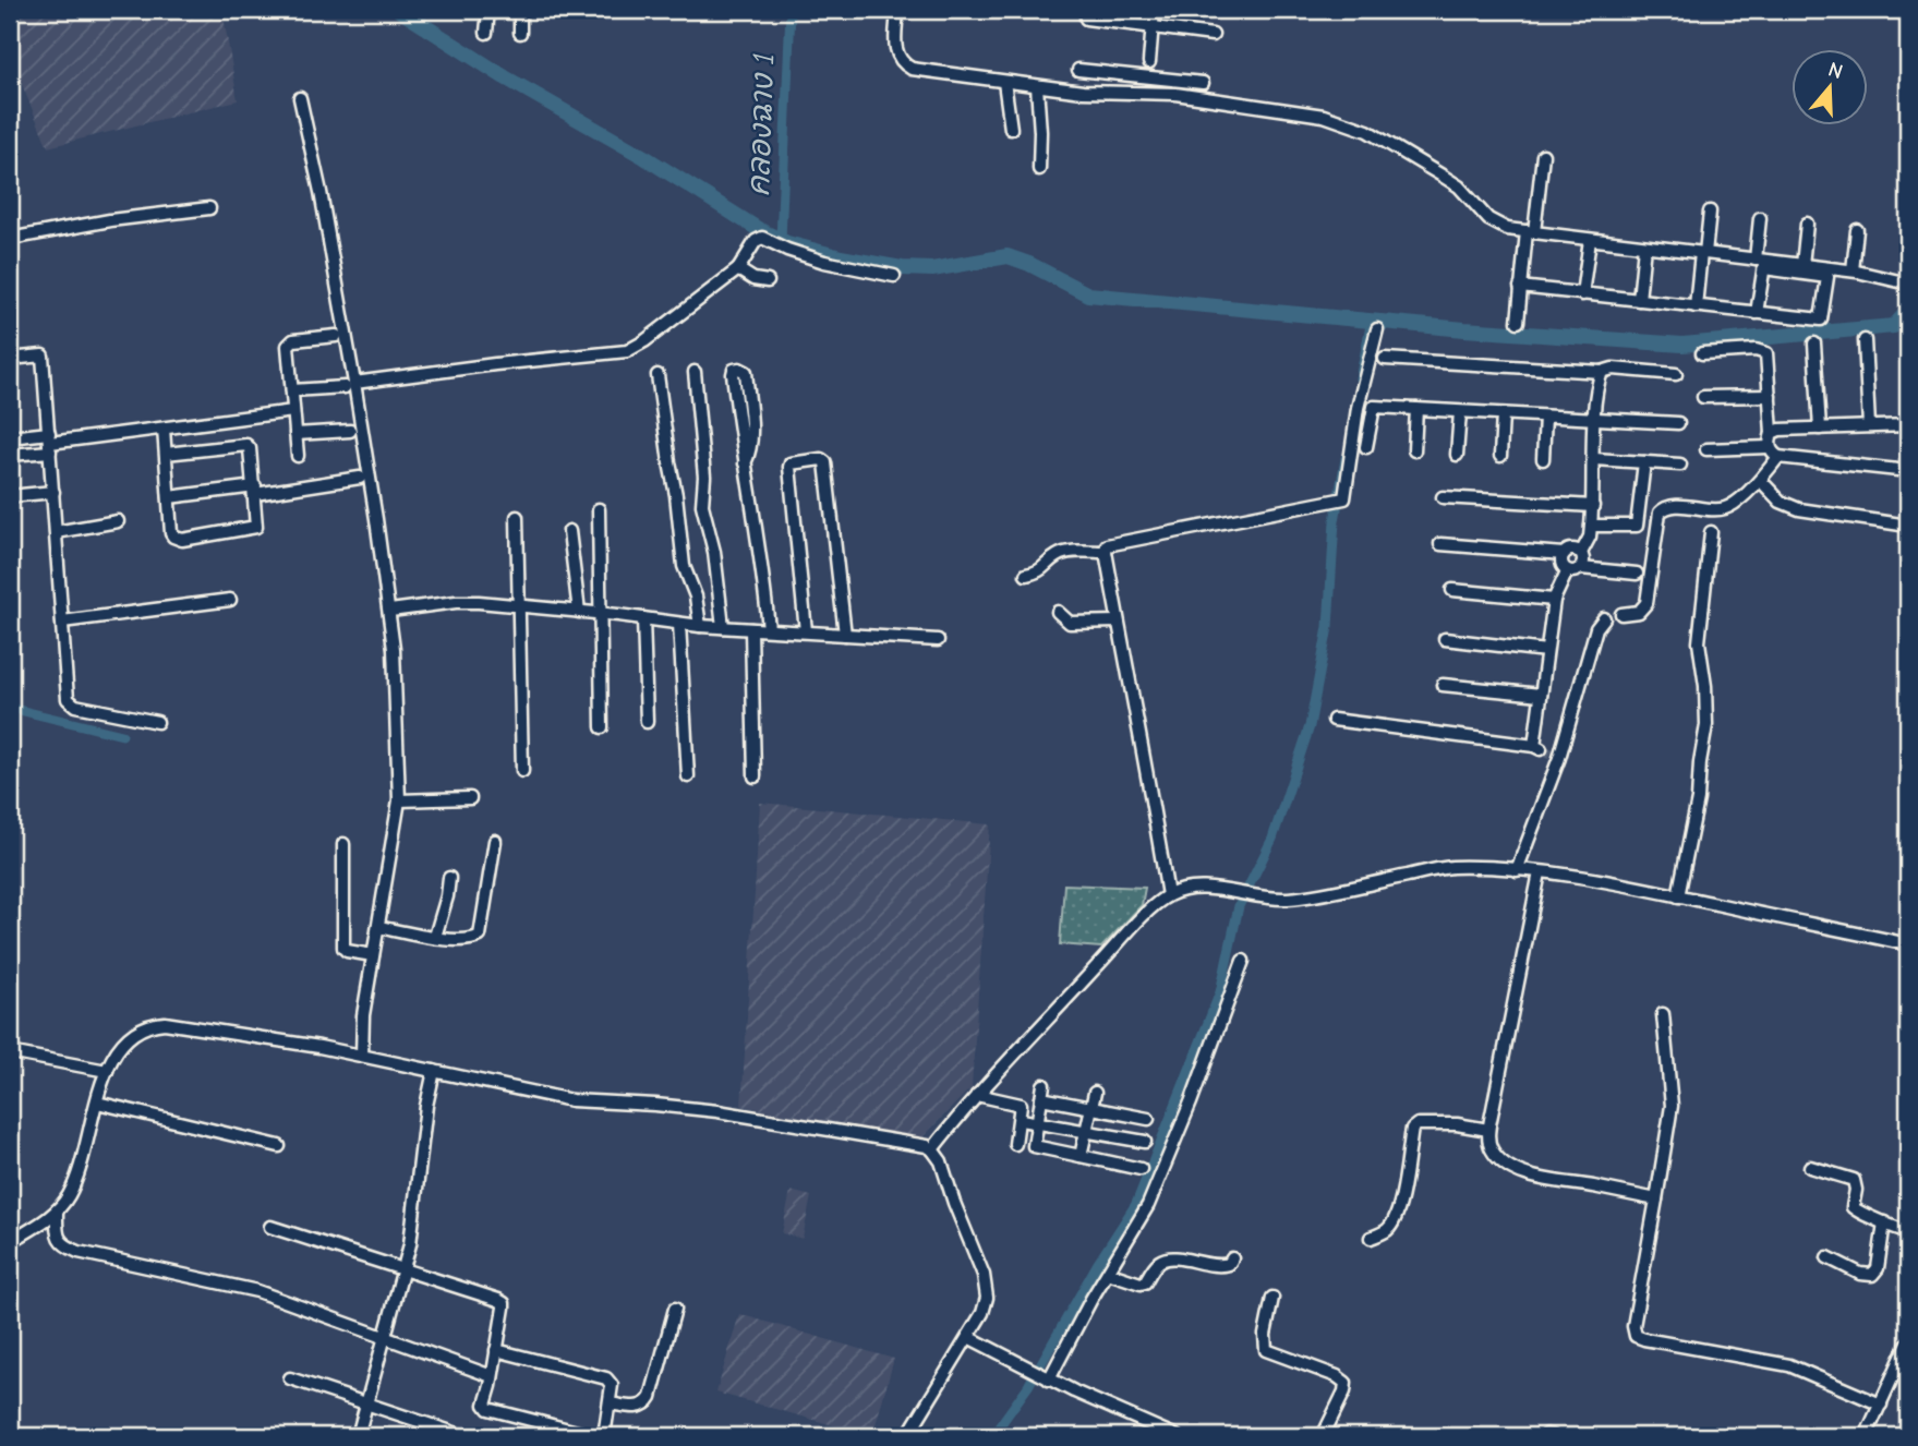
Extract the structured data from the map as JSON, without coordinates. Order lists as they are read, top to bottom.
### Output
{
  "water": ["คลองฉาง 1"],
  "north": "top"
}
